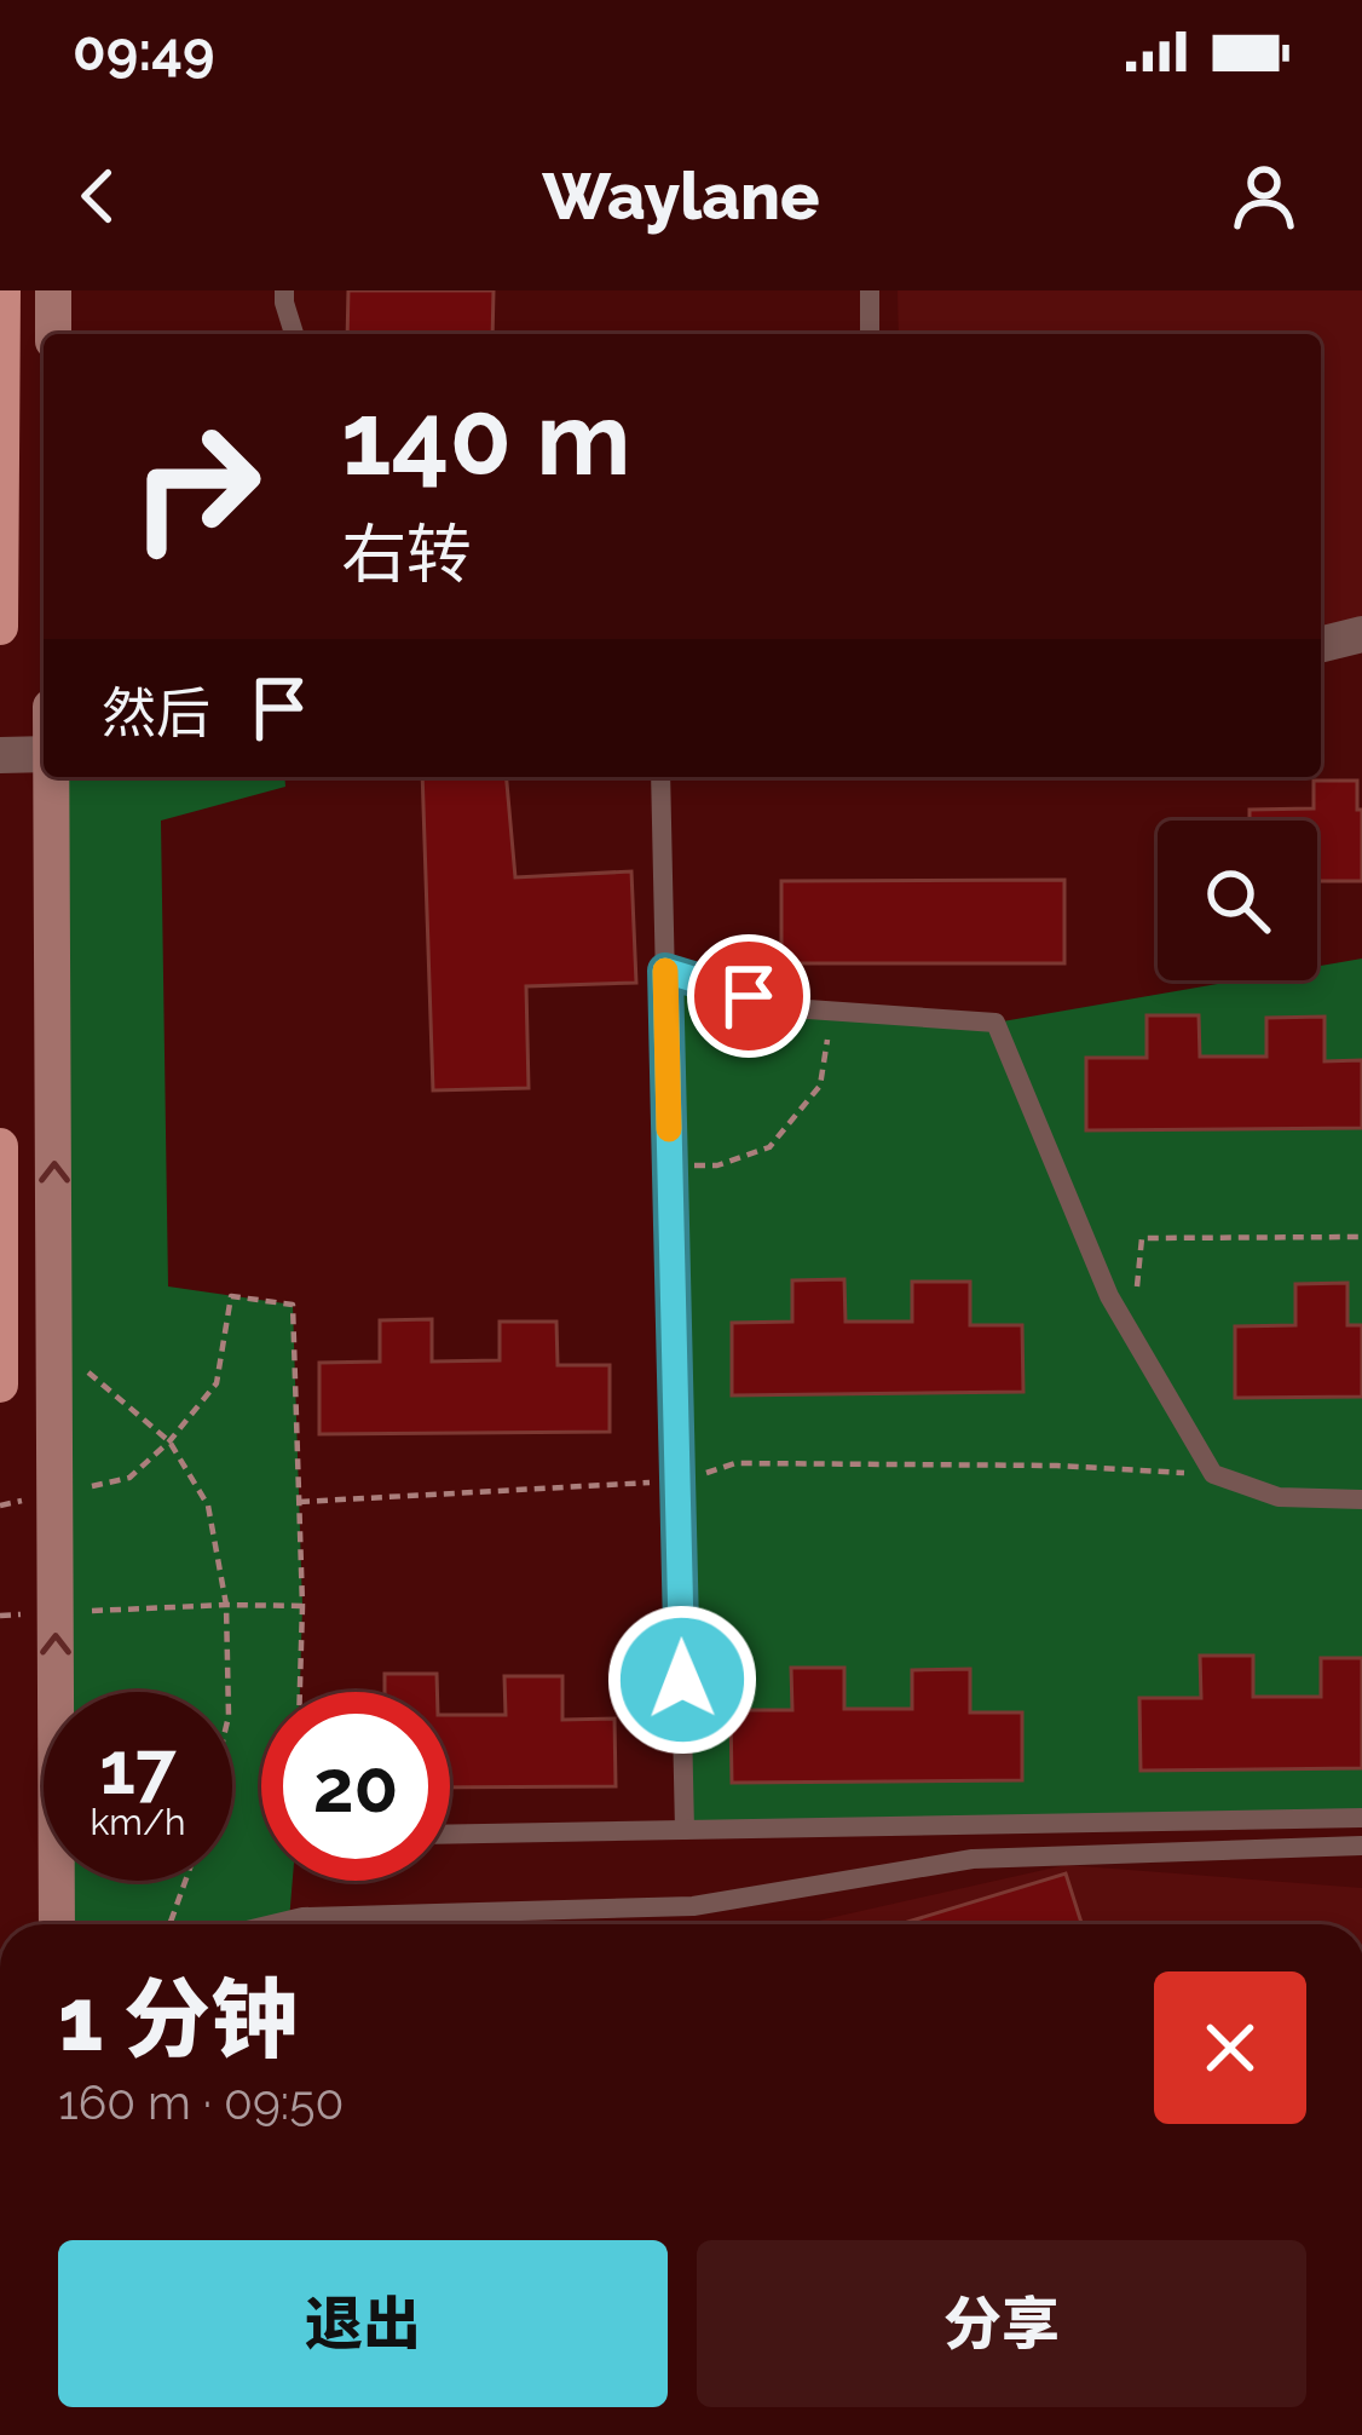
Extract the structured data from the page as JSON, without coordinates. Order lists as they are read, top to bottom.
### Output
{
  "page": {
    "status": "09:49",
    "header": "Waylane",
    "turn": ["140 m", "右转"],
    "then": "然后",
    "speed": "17 km/h",
    "limit": "20",
    "heading": ["1 分钟", "160 m · 09:50"],
    "buttons": ["退出", "分享"]
  }
}
